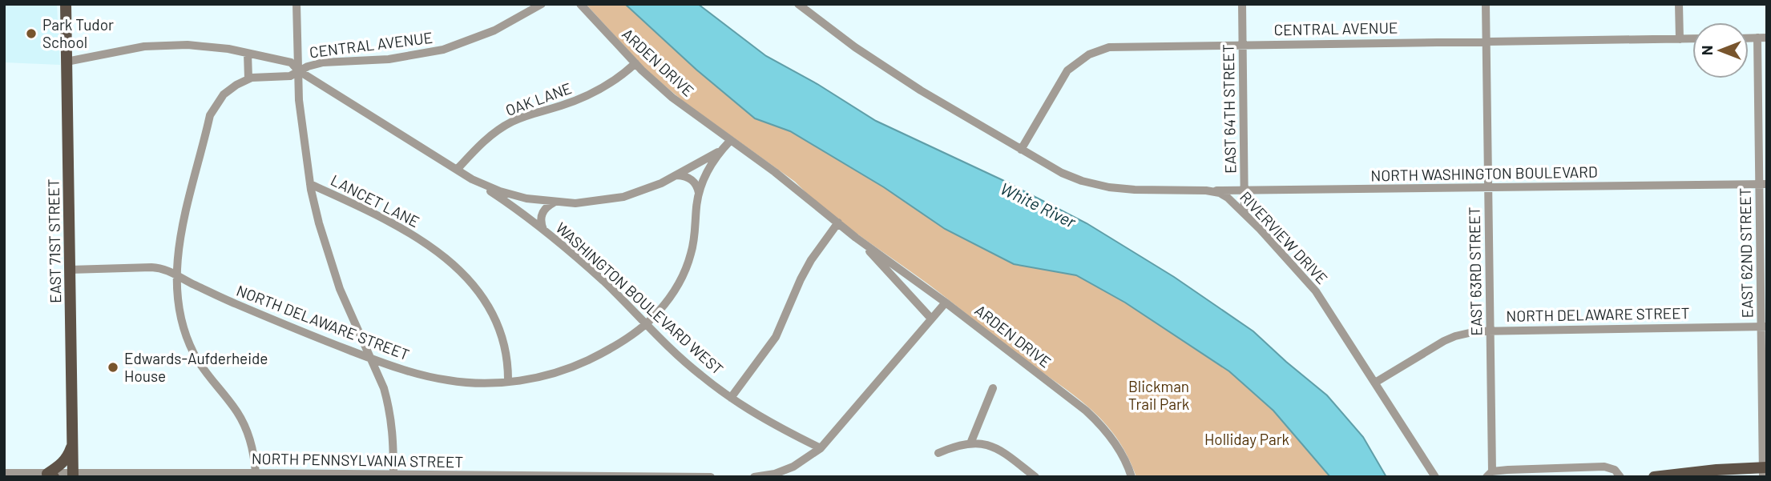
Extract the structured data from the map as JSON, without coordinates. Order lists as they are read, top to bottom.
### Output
{
  "streets": {
    "main road": ["EAST 71ST STREET"],
    "street": [
      "CENTRAL AVENUE",
      "ARDEN DRIVE",
      "OAK LANE",
      "EAST 64TH STREET",
      "NORTH WASHINGTON BOULEVARD",
      "LANCET LANE",
      "RIVERVIEW DRIVE",
      "EAST 62ND STREET",
      "EAST 63RD STREET",
      "WASHINGTON BOULEVARD WEST",
      "NORTH DELAWARE STREET",
      "NORTH PENNSYLVANIA STREET"
    ]
  },
  "crossings": [
    ["CENTRAL AVENUE", "EAST 64TH STREET"],
    ["CENTRAL AVENUE", "RIVERVIEW DRIVE"],
    ["CENTRAL AVENUE", "EAST 71ST STREET"],
    ["CENTRAL AVENUE", "EAST 63RD STREET"],
    ["ARDEN DRIVE", "OAK LANE"],
    ["ARDEN DRIVE", "NORTH DELAWARE STREET"],
    ["EAST 64TH STREET", "NORTH WASHINGTON BOULEVARD"],
    ["EAST 64TH STREET", "RIVERVIEW DRIVE"],
    ["NORTH WASHINGTON BOULEVARD", "RIVERVIEW DRIVE"],
    ["NORTH WASHINGTON BOULEVARD", "EAST 62ND STREET"],
    ["NORTH WASHINGTON BOULEVARD", "EAST 63RD STREET"],
    ["LANCET LANE", "NORTH DELAWARE STREET"],
    ["RIVERVIEW DRIVE", "NORTH DELAWARE STREET"],
    ["EAST 71ST STREET", "NORTH PENNSYLVANIA STREET"],
    ["EAST 62ND STREET", "NORTH DELAWARE STREET"],
    ["EAST 63RD STREET", "NORTH DELAWARE STREET"],
    ["WASHINGTON BOULEVARD WEST", "NORTH DELAWARE STREET"]
  ],
  "water": ["White River"],
  "parks": ["Blickman Trail Park", "Holliday Park"],
  "places": ["Park Tudor School", "Edwards-Aufderheide House"],
  "north": "left"
}
